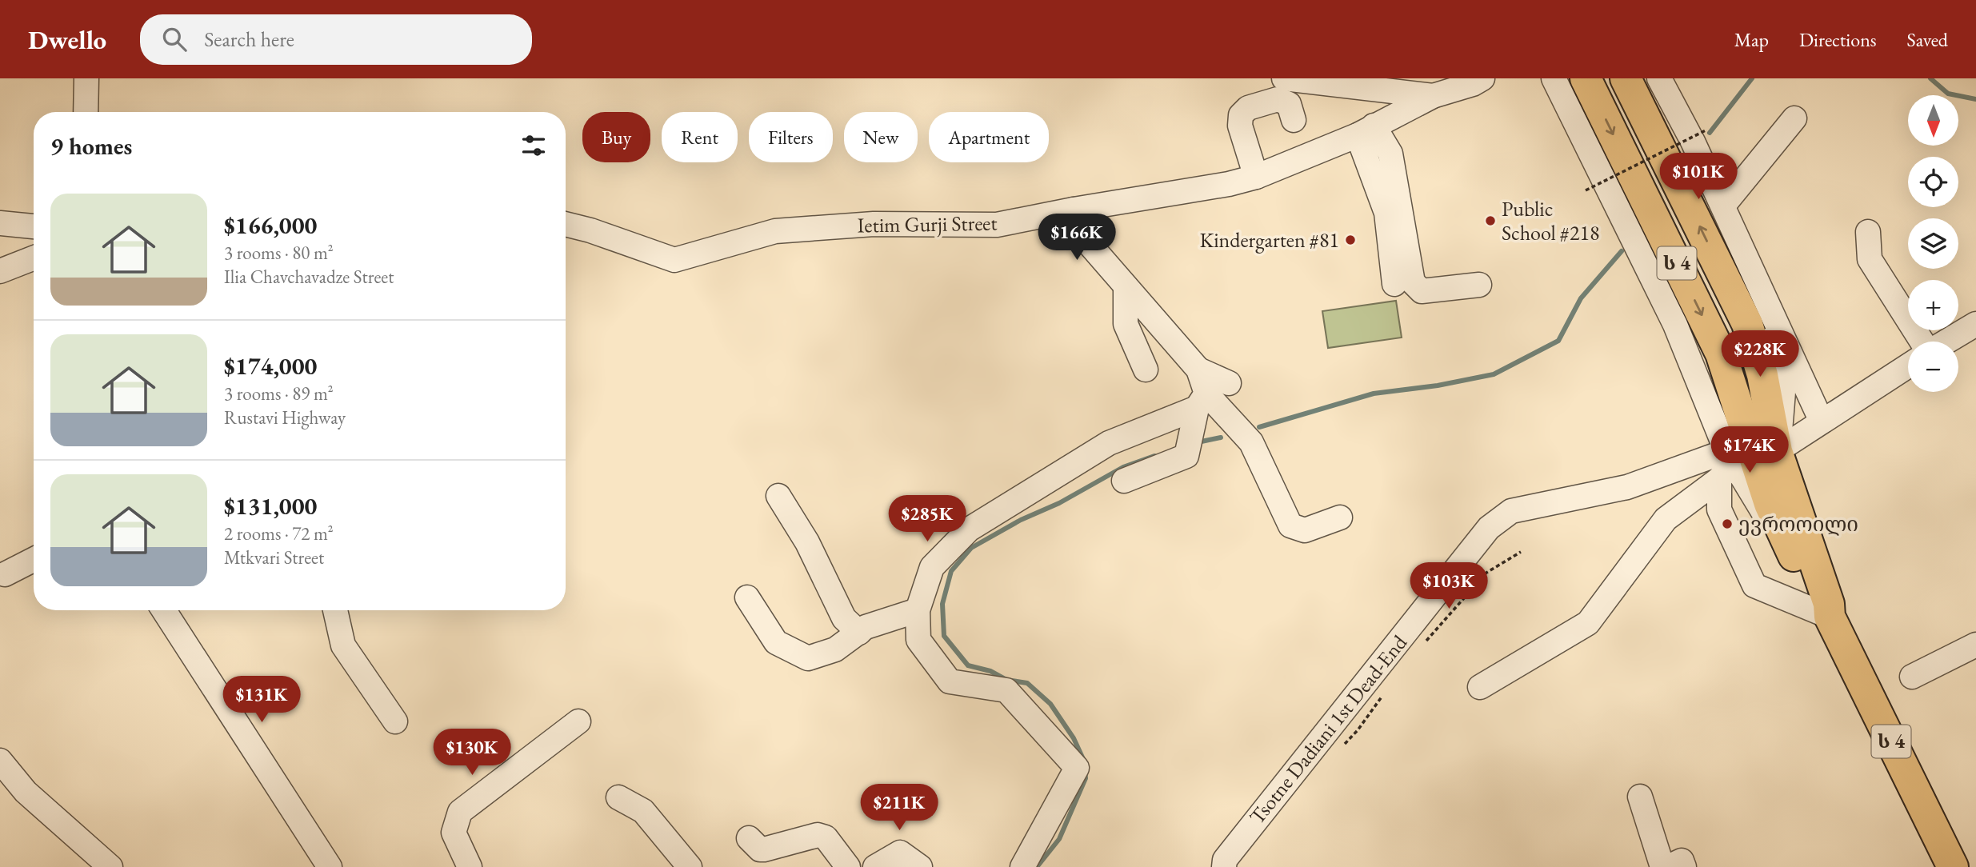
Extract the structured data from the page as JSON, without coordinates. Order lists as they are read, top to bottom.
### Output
{
  "streets": {
    "highway": ["ს 4"],
    "street": ["Ietim Gurji Street", "Tsotne Dadiani 1st Dead-End"]
  },
  "crossings": [
    ["ს 4", "Tsotne Dadiani 1st Dead-End"]
  ],
  "places": ["Public School #218", "Kindergarten #81", "ევროოილი"],
  "north": "bottom",
  "page": {
    "header": "Dwello",
    "search": "Search here",
    "nav": ["Map", "Directions", "Saved"],
    "map_buttons": ["+", "−"],
    "chip": [
      "Buy",
      "Rent",
      "Filters",
      "New",
      "Apartment"
    ],
    "heading": "9 homes",
    "price": [
      "$101K",
      "$166K",
      "$228K",
      "$174K",
      "$285K",
      "$103K",
      "$131K",
      "$130K",
      "$211K"
    ],
    "list": [
      {
        "name": "$166,000",
        "note": "3 rooms · 80 m² · Ilia Chavchavadze Street"
      },
      {
        "name": "$174,000",
        "note": "3 rooms · 89 m² · Rustavi Highway"
      },
      {
        "name": "$131,000",
        "note": "2 rooms · 72 m² · Mtkvari Street"
      }
    ]
  }
}
